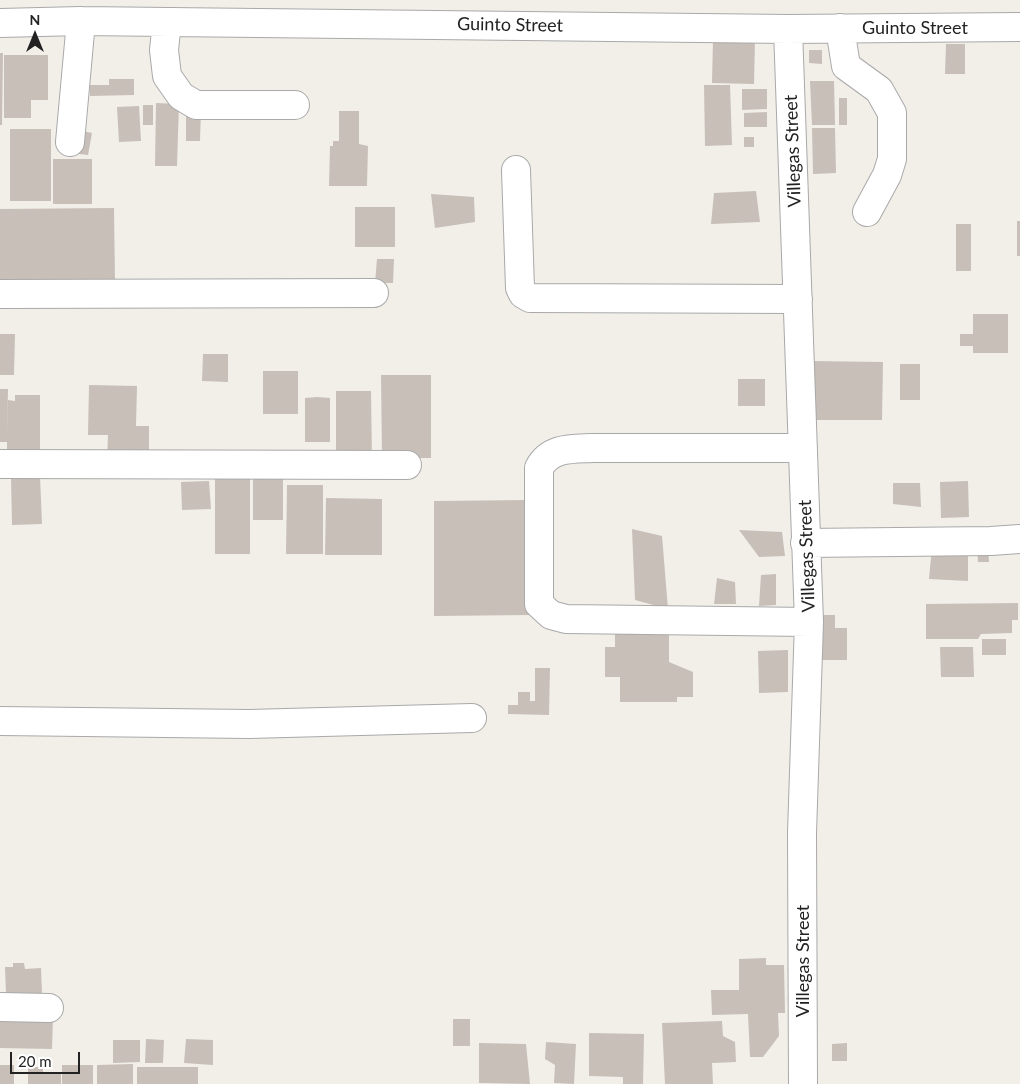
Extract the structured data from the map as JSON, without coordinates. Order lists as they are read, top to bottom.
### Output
{
  "streets": {
    "street": ["Guinto Street", "Villegas Street"]
  },
  "crossings": [
    ["Guinto Street", "Villegas Street"]
  ],
  "scale_bar": "20 m",
  "north": "top"
}
